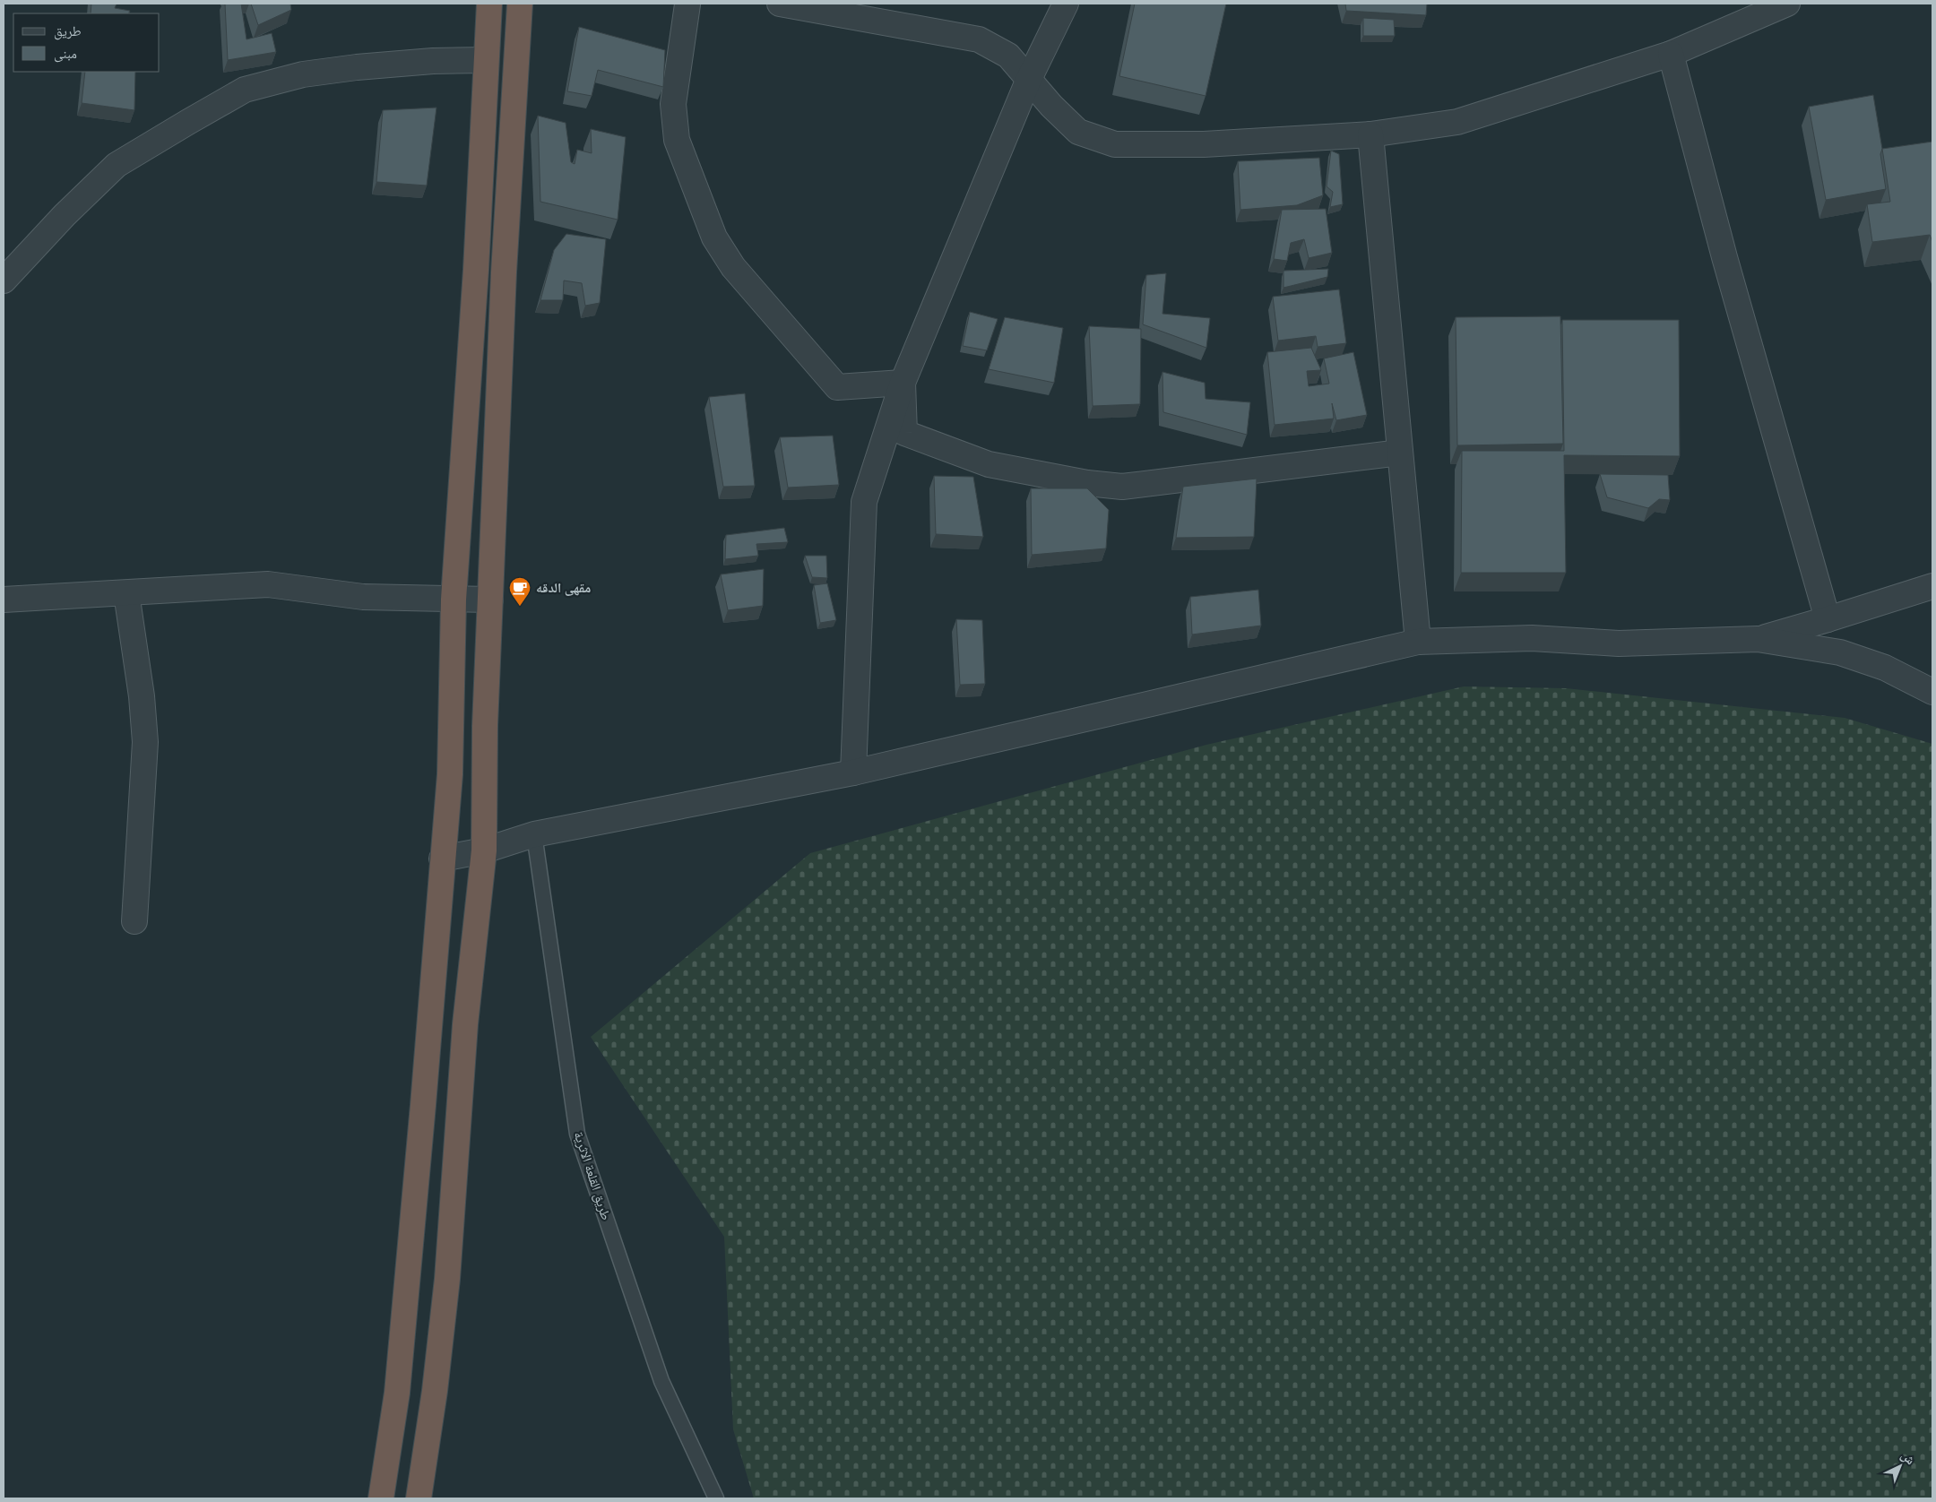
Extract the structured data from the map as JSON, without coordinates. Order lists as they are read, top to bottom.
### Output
{
  "streets": {
    "lane": ["طريق القلعة الاثرية"]
  },
  "places": {
    "cafe": ["مقهى الدقه"]
  },
  "legend": ["طريق", "مبنى"],
  "north": "top right"
}
